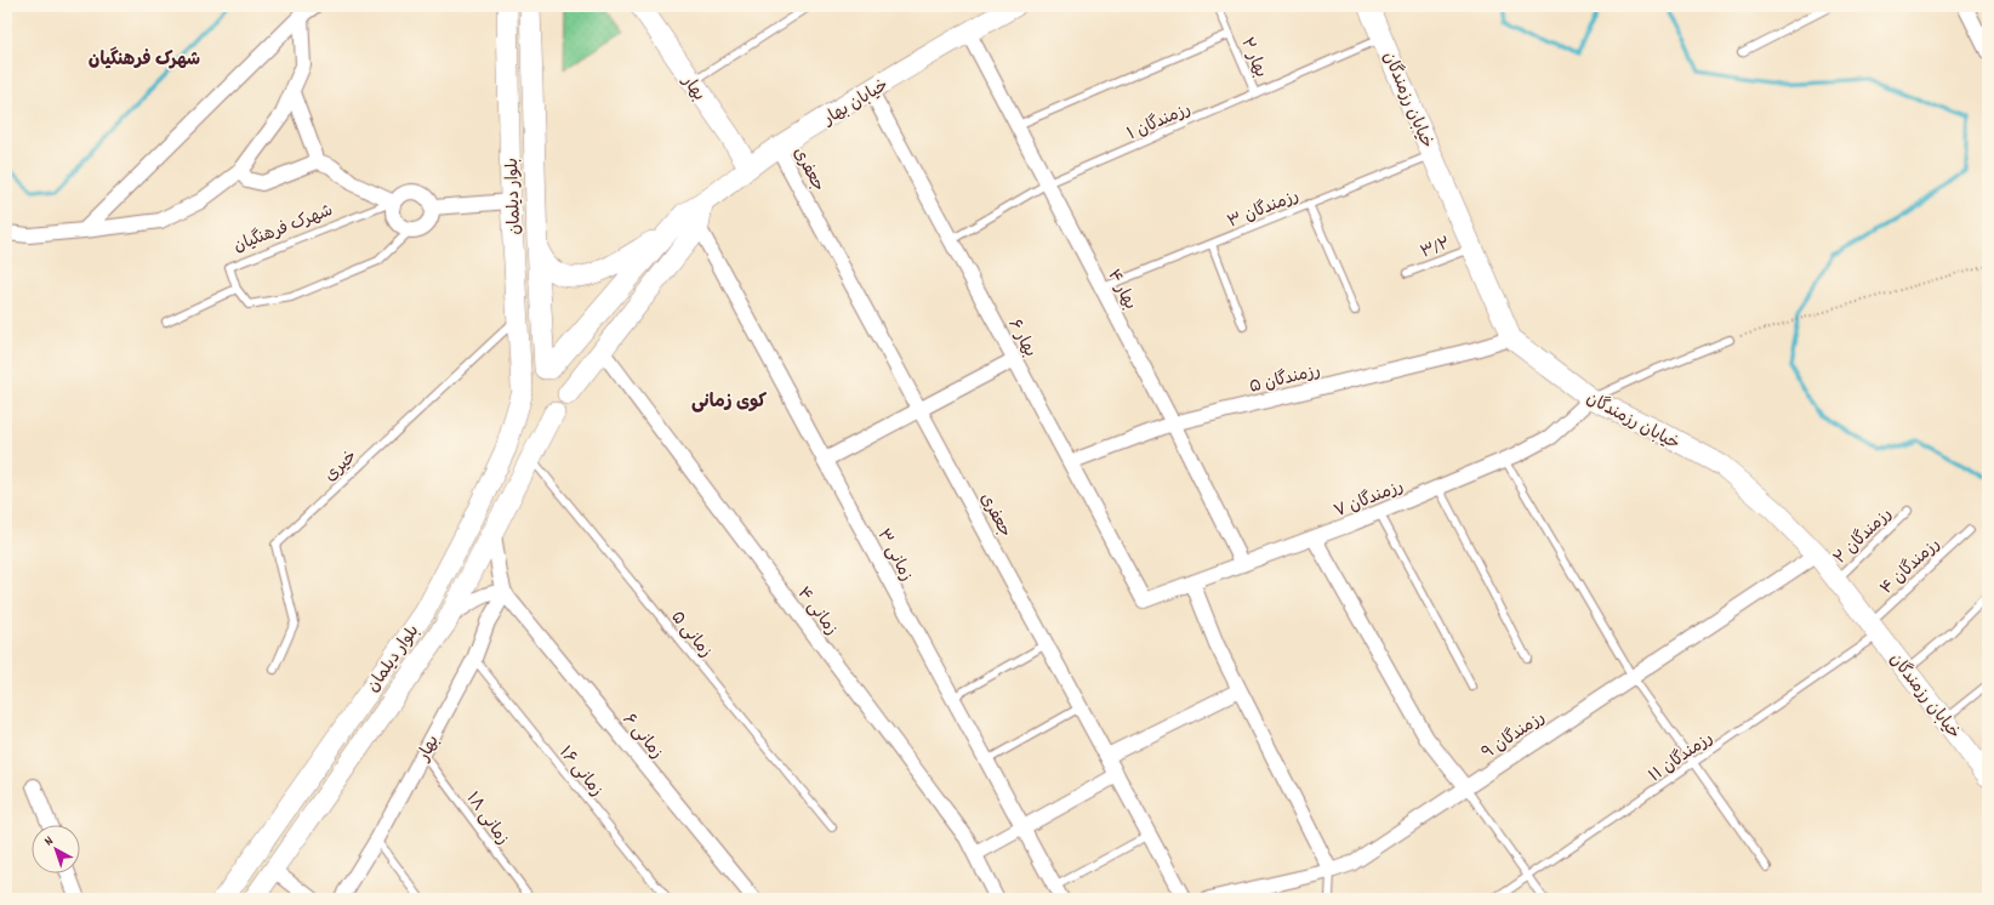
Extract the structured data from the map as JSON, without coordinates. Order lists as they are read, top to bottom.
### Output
{
  "streets": {
    "street": [
      "بهار",
      "خیابان رزمندگان",
      "خیابان بهار",
      "جعفری",
      "بلوار دیلمان",
      "بهار ۴",
      "بهار ۶",
      "رزمندگان ۵",
      "رزمندگان ۷",
      "زمانی ۳",
      "زمانی ۴",
      "رزمندگان ۹",
      "زمانی ۶"
    ],
    "lane": [
      "بهار ۲",
      "رزمندگان ۱",
      "رزمندگان ۳",
      "شهرک فرهنگیان",
      "۳/۲",
      "خیری",
      "رزمندگان ۲",
      "رزمندگان ۴",
      "زمانی ۵",
      "رزمندگان ۱۱",
      "زمانی ۱۶",
      "زمانی ۱۸"
    ]
  },
  "crossings": [
    ["بهار ۲", "رزمندگان ۱"],
    ["بهار", "خیابان بهار"],
    ["بهار", "زمانی ۶"],
    ["بهار", "زمانی ۱۶"],
    ["بهار", "زمانی ۱۸"],
    ["خیابان رزمندگان", "رزمندگان ۱"],
    ["خیابان رزمندگان", "رزمندگان ۳"],
    ["خیابان رزمندگان", "۳/۲"],
    ["خیابان رزمندگان", "رزمندگان ۵"],
    ["خیابان رزمندگان", "رزمندگان ۷"],
    ["خیابان رزمندگان", "رزمندگان ۲"],
    ["خیابان رزمندگان", "رزمندگان ۴"],
    ["خیابان رزمندگان", "رزمندگان ۹"],
    ["خیابان رزمندگان", "رزمندگان ۱۱"],
    ["خیابان بهار", "جعفری"],
    ["خیابان بهار", "بلوار دیلمان"],
    ["خیابان بهار", "بهار ۴"],
    ["خیابان بهار", "بهار ۶"],
    ["رزمندگان ۱", "بهار ۴"],
    ["رزمندگان ۱", "بهار ۶"],
    ["بلوار دیلمان", "خیری"],
    ["بلوار دیلمان", "زمانی ۵"],
    ["رزمندگان ۳", "بهار ۴"],
    ["بهار ۴", "رزمندگان ۵"],
    ["بهار ۴", "رزمندگان ۷"],
    ["بهار ۶", "رزمندگان ۵"],
    ["بهار ۶", "رزمندگان ۷"],
    ["رزمندگان ۴", "رزمندگان ۱۱"]
  ],
  "districts": ["شهرک فرهنگیان", "کوی زمانی"],
  "north": "top left"
}
